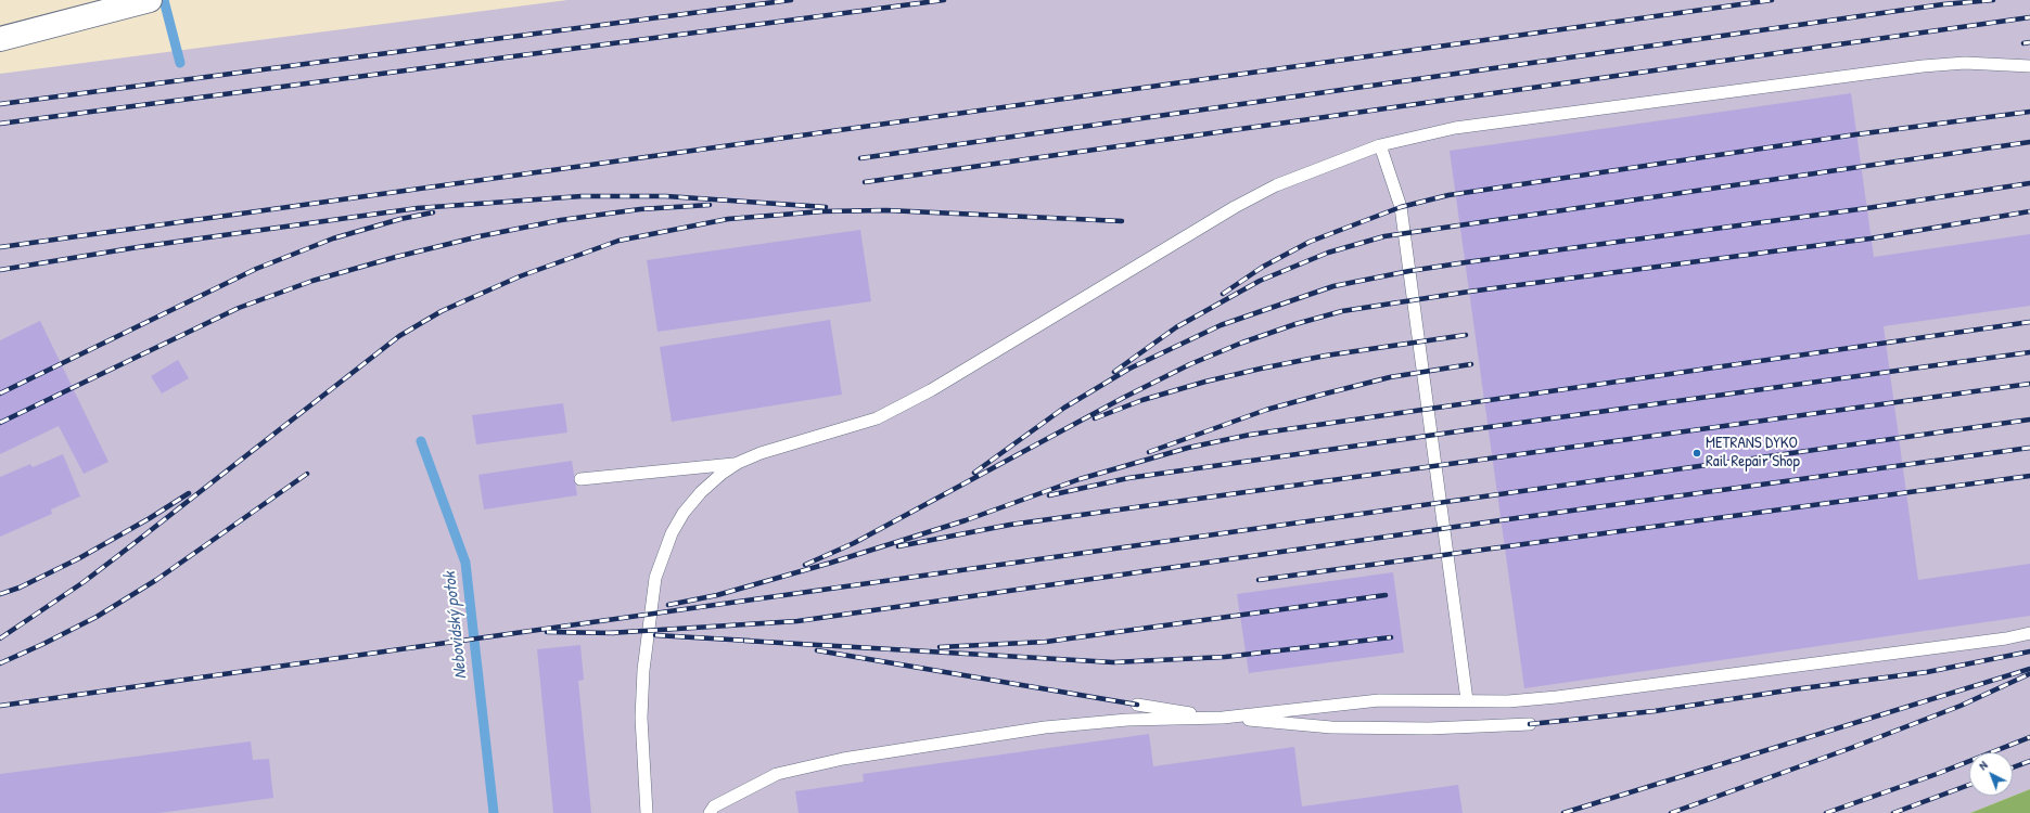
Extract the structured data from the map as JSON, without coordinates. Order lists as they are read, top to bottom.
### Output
{
  "water": ["Nebovidský potok"],
  "places": ["METRANS DYKO Rail Repair Shop"],
  "north": "top left"
}
